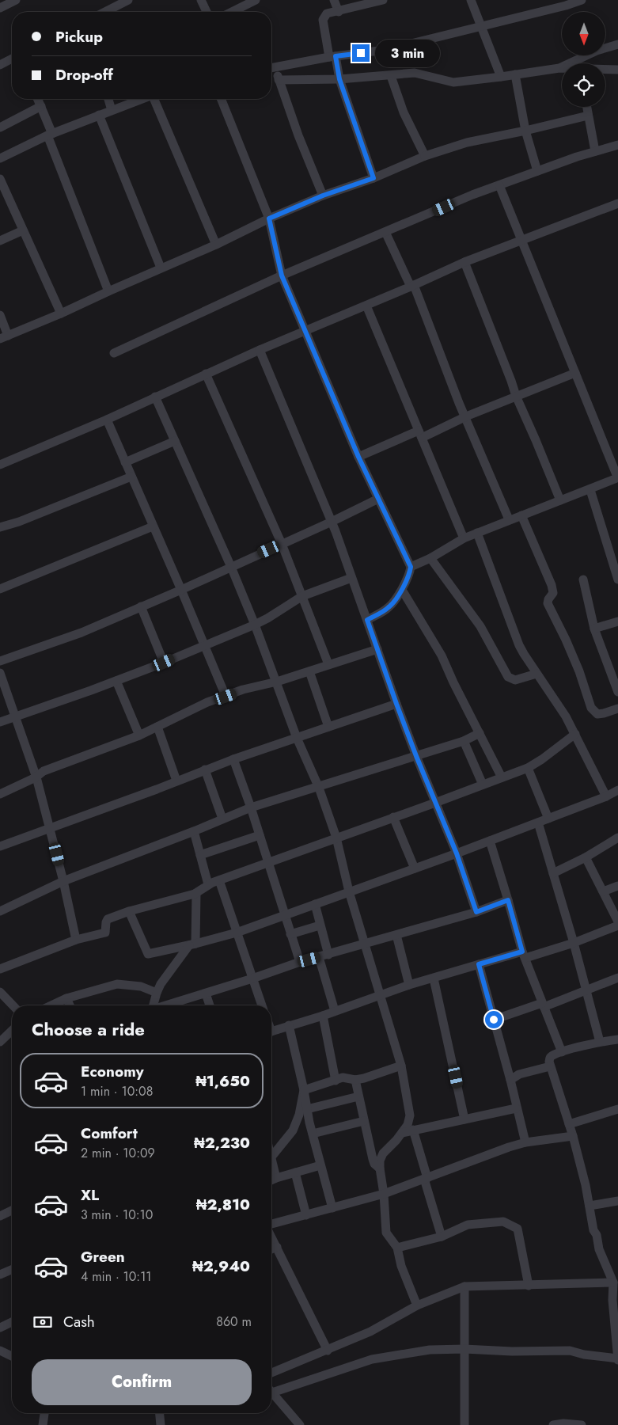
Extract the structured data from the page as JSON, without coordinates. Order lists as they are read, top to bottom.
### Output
{
  "north": "bottom",
  "page": {
    "banner": ["Pickup", "Drop-off"],
    "bubble": "3 min",
    "heading": "Choose a ride",
    "list": [
      {
        "name": "Economy",
        "note": "1 min · 10:08",
        "value": "₦1,650"
      },
      {
        "name": "Comfort",
        "note": "2 min · 10:09",
        "value": "₦2,230"
      },
      {
        "name": "XL",
        "note": "3 min · 10:10",
        "value": "₦2,810"
      },
      {
        "name": "Green",
        "note": "4 min · 10:11",
        "value": "₦2,940"
      }
    ],
    "pay": ["Cash", "860 m"],
    "buttons": "Confirm"
  }
}
